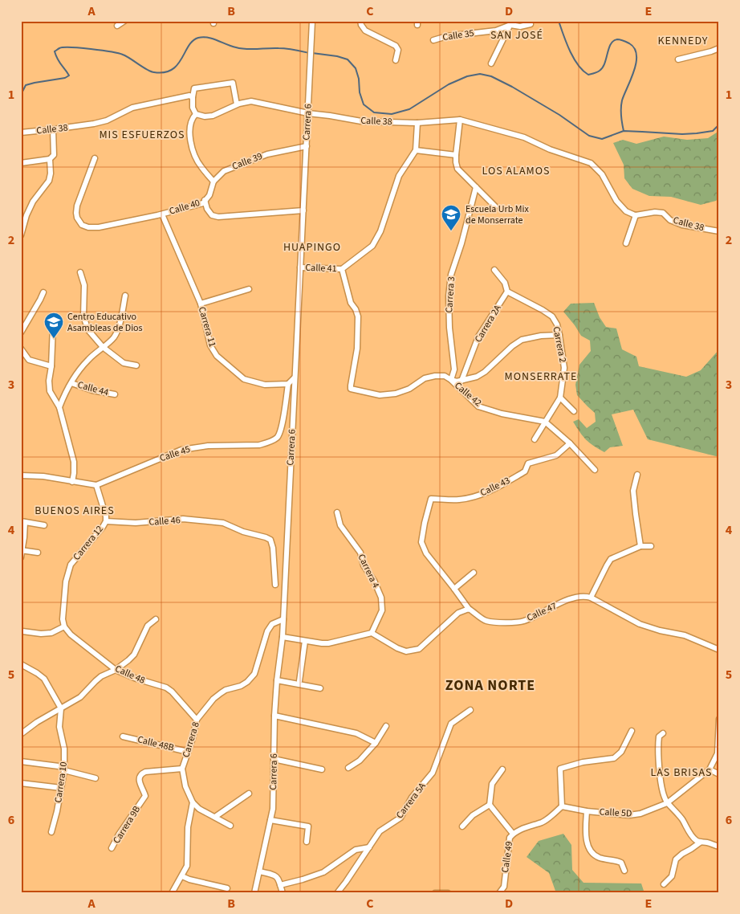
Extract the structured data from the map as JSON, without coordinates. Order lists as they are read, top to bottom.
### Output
{
  "streets": {
    "street": [
      "Calle 35",
      "Calle 38",
      "Carrera 6",
      "Calle 39",
      "Calle 40",
      "Calle 41",
      "Carrera 3",
      "Carrera 2A",
      "Carrera 11",
      "Carrera 2",
      "Calle 44",
      "Calle 42",
      "Calle 45",
      "Calle 43",
      "Calle 46",
      "Carrera 12",
      "Carrera 4",
      "Calle 47",
      "Calle 48",
      "Carrera 8",
      "Calle 48B",
      "Carrera 10",
      "Carrera 5A",
      "Calle 5D",
      "Carrera 9B",
      "Calle 49"
    ]
  },
  "crossings": [
    ["Calle 38", "Carrera 6"],
    ["Carrera 6", "Calle 39"],
    ["Carrera 6", "Calle 40"],
    ["Carrera 6", "Calle 41"],
    ["Carrera 6", "Carrera 8"],
    ["Calle 39", "Calle 40"],
    ["Calle 40", "Carrera 11"],
    ["Calle 41", "Calle 42"],
    ["Carrera 3", "Calle 42"],
    ["Carrera 2A", "Carrera 2"],
    ["Carrera 11", "Calle 45"],
    ["Carrera 2", "Calle 42"],
    ["Calle 42", "Calle 43"],
    ["Calle 45", "Carrera 12"],
    ["Calle 43", "Calle 47"],
    ["Calle 46", "Carrera 12"],
    ["Carrera 12", "Calle 48"],
    ["Calle 48", "Carrera 8"],
    ["Carrera 8", "Calle 48B"],
    ["Carrera 8", "Carrera 9B"]
  ],
  "districts": [
    "SAN JOSÉ",
    "KENNEDY",
    "MIS ESFUERZOS",
    "LOS ALAMOS",
    "HUAPINGO",
    "MONSERRATE",
    "BUENOS AIRES",
    "ZONA NORTE",
    "LAS BRISAS"
  ],
  "places": {
    "school or university": ["Escuela Urb Mix de Monserrate", "Centro Educativo Asambleas de Dios"]
  },
  "grid": {
    "columns": [
      "A",
      "B",
      "C",
      "D",
      "E"
    ],
    "rows": [
      "1",
      "2",
      "3",
      "4",
      "5",
      "6"
    ]
  }
}
